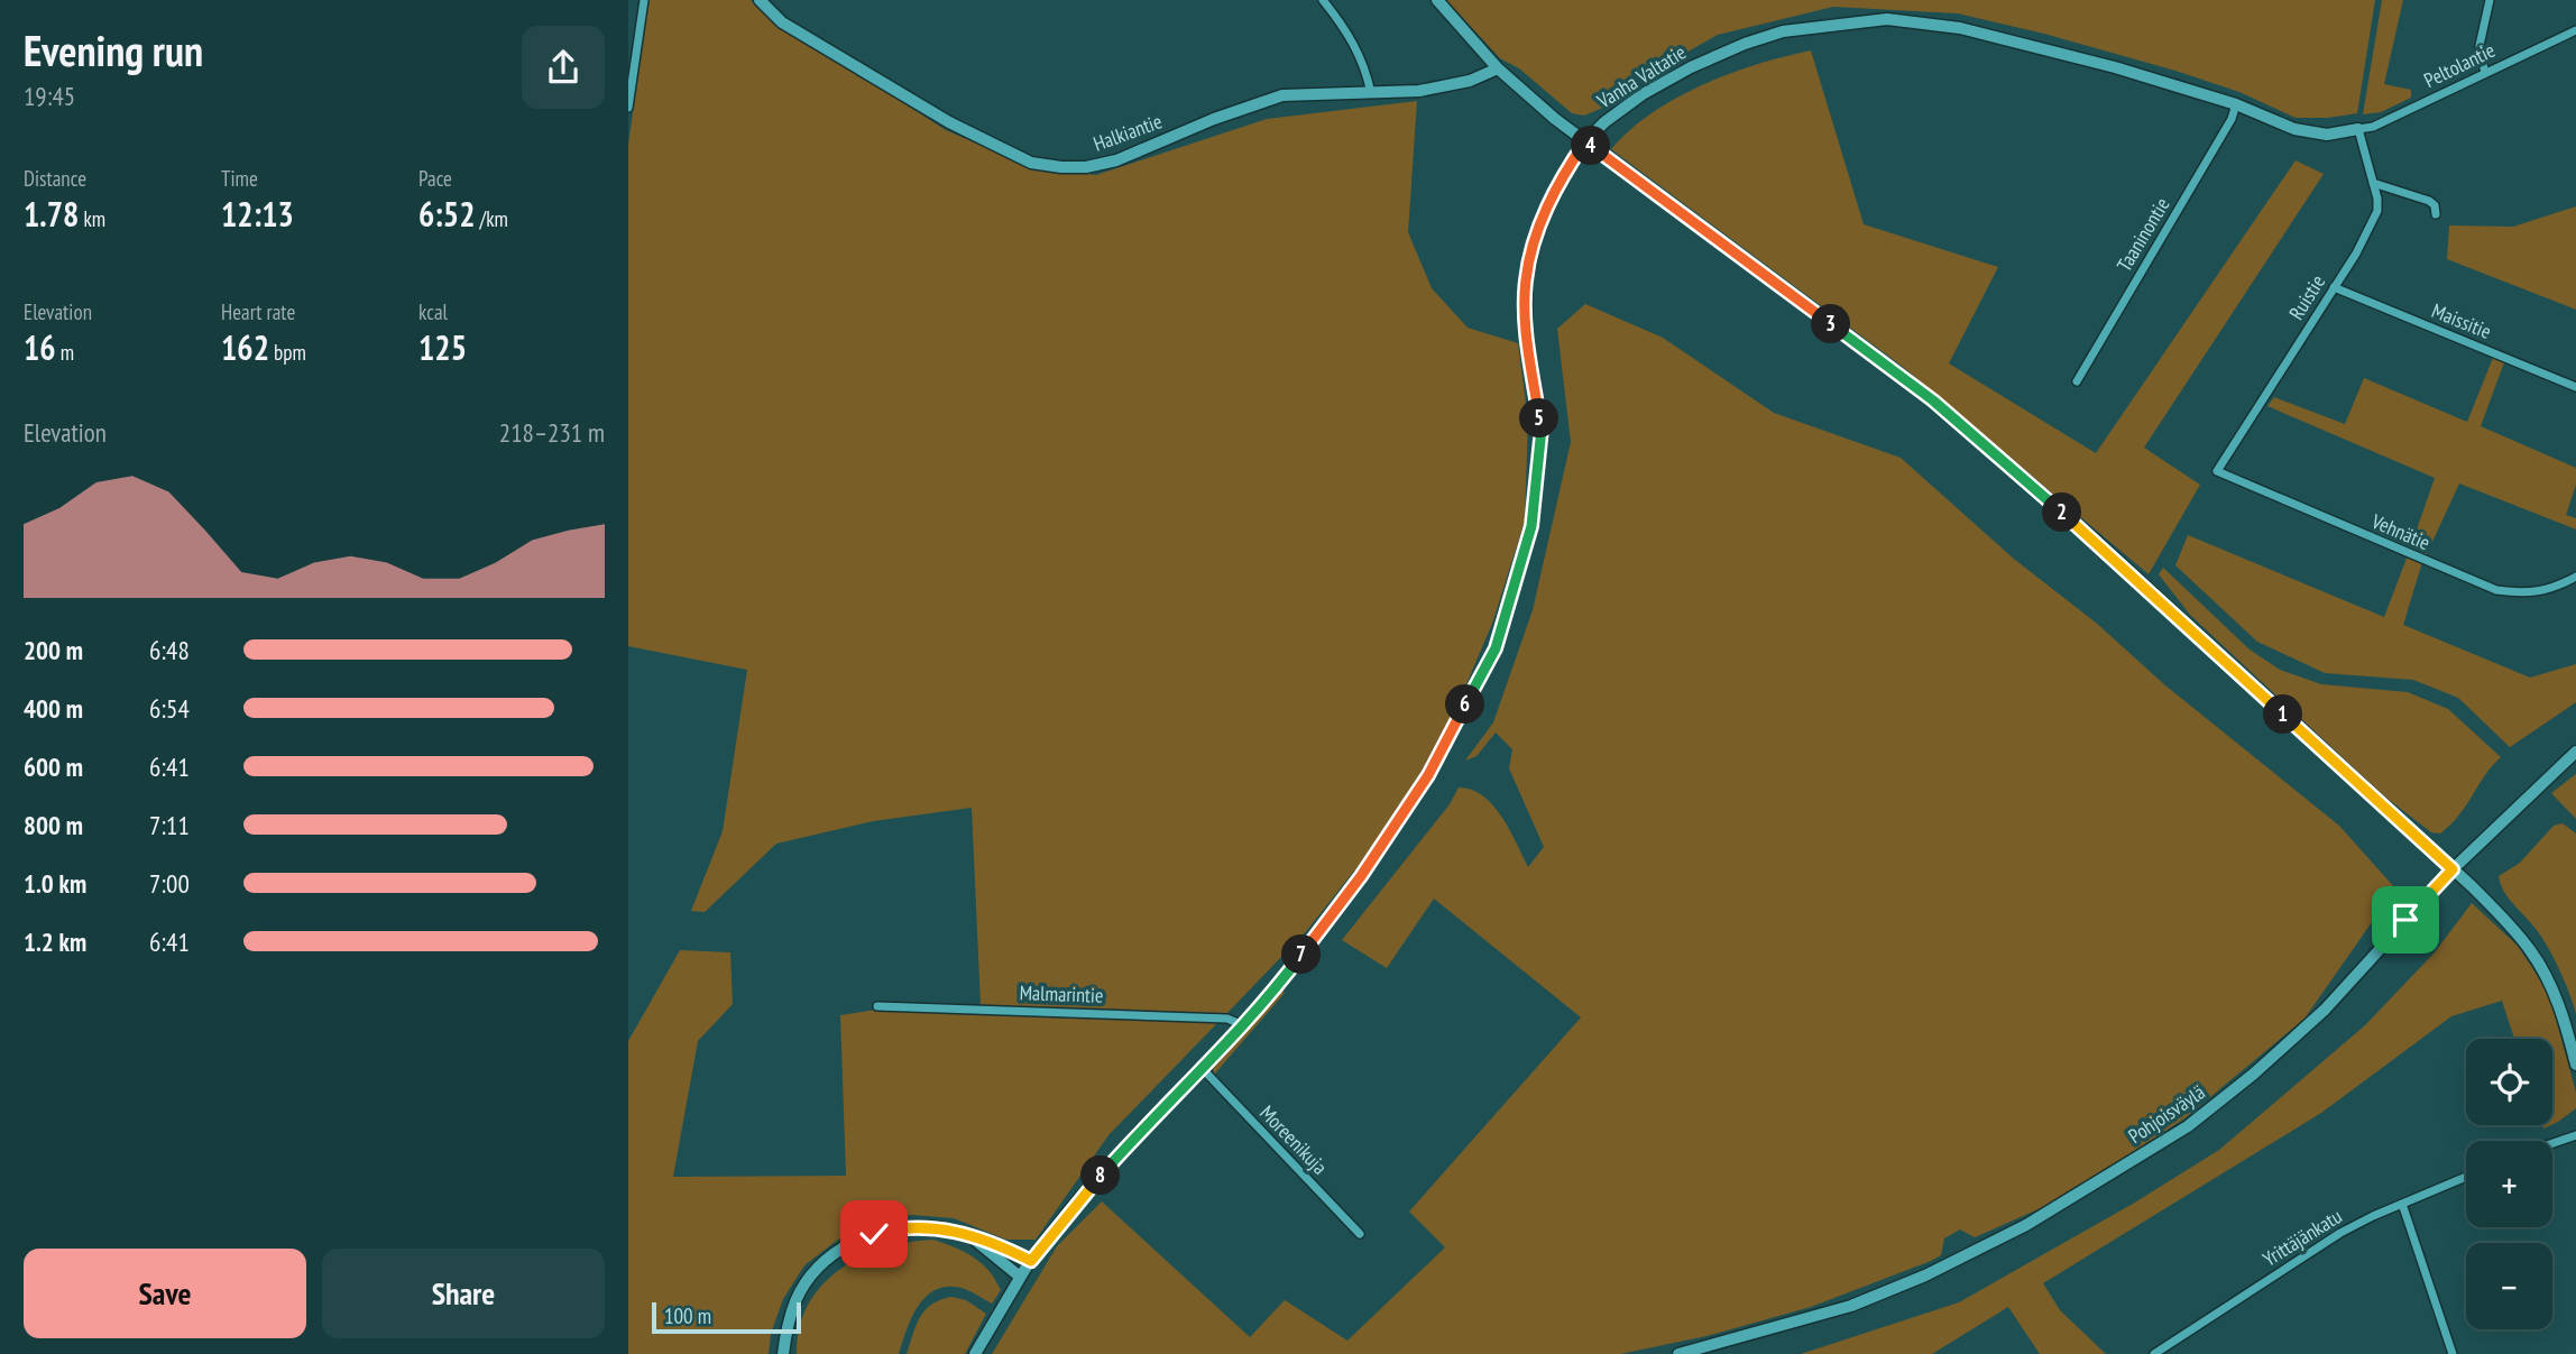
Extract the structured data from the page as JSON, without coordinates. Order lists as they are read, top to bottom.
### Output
{
  "streets": {
    "street": [
      "Peltolantie",
      "Vanha Valtatie",
      "Halkiantie",
      "Taaninontie",
      "Ruistie",
      "Maissitie",
      "Vehnätie",
      "Malmarintie",
      "Pohjoisväylä",
      "Moreenikuja",
      "Yrittäjänkatu"
    ]
  },
  "crossings": [
    ["Peltolantie", "Vanha Valtatie"],
    ["Peltolantie", "Ruistie"],
    ["Vanha Valtatie", "Taaninontie"],
    ["Vanha Valtatie", "Ruistie"],
    ["Vanha Valtatie", "Malmarintie"],
    ["Vanha Valtatie", "Moreenikuja"],
    ["Ruistie", "Maissitie"],
    ["Ruistie", "Vehnätie"]
  ],
  "scale_bar": "100 m",
  "page": {
    "heading": ["Evening run", "19:45"],
    "pins": [
      "4",
      "3",
      "5",
      "2",
      "6",
      "1",
      "7",
      "8"
    ],
    "stats": [
      ["Distance", "1.78 km"],
      ["Time", "12:13"],
      ["Pace", "6:52 /km"],
      ["Elevation", "16 m"],
      ["Heart rate", "162 bpm"],
      ["kcal", "125"]
    ],
    "chart": ["Elevation", "218–231 m"],
    "list": [
      {
        "name": "200 m",
        "note": "6:48"
      },
      {
        "name": "400 m",
        "note": "6:54"
      },
      {
        "name": "600 m",
        "note": "6:41"
      },
      {
        "name": "800 m",
        "note": "7:11"
      },
      {
        "name": "1.0 km",
        "note": "7:00"
      },
      {
        "name": "1.2 km",
        "note": "6:41"
      }
    ],
    "map_buttons": ["+", "−"],
    "buttons": ["Save", "Share"],
    "scale": "100 m"
  }
}
